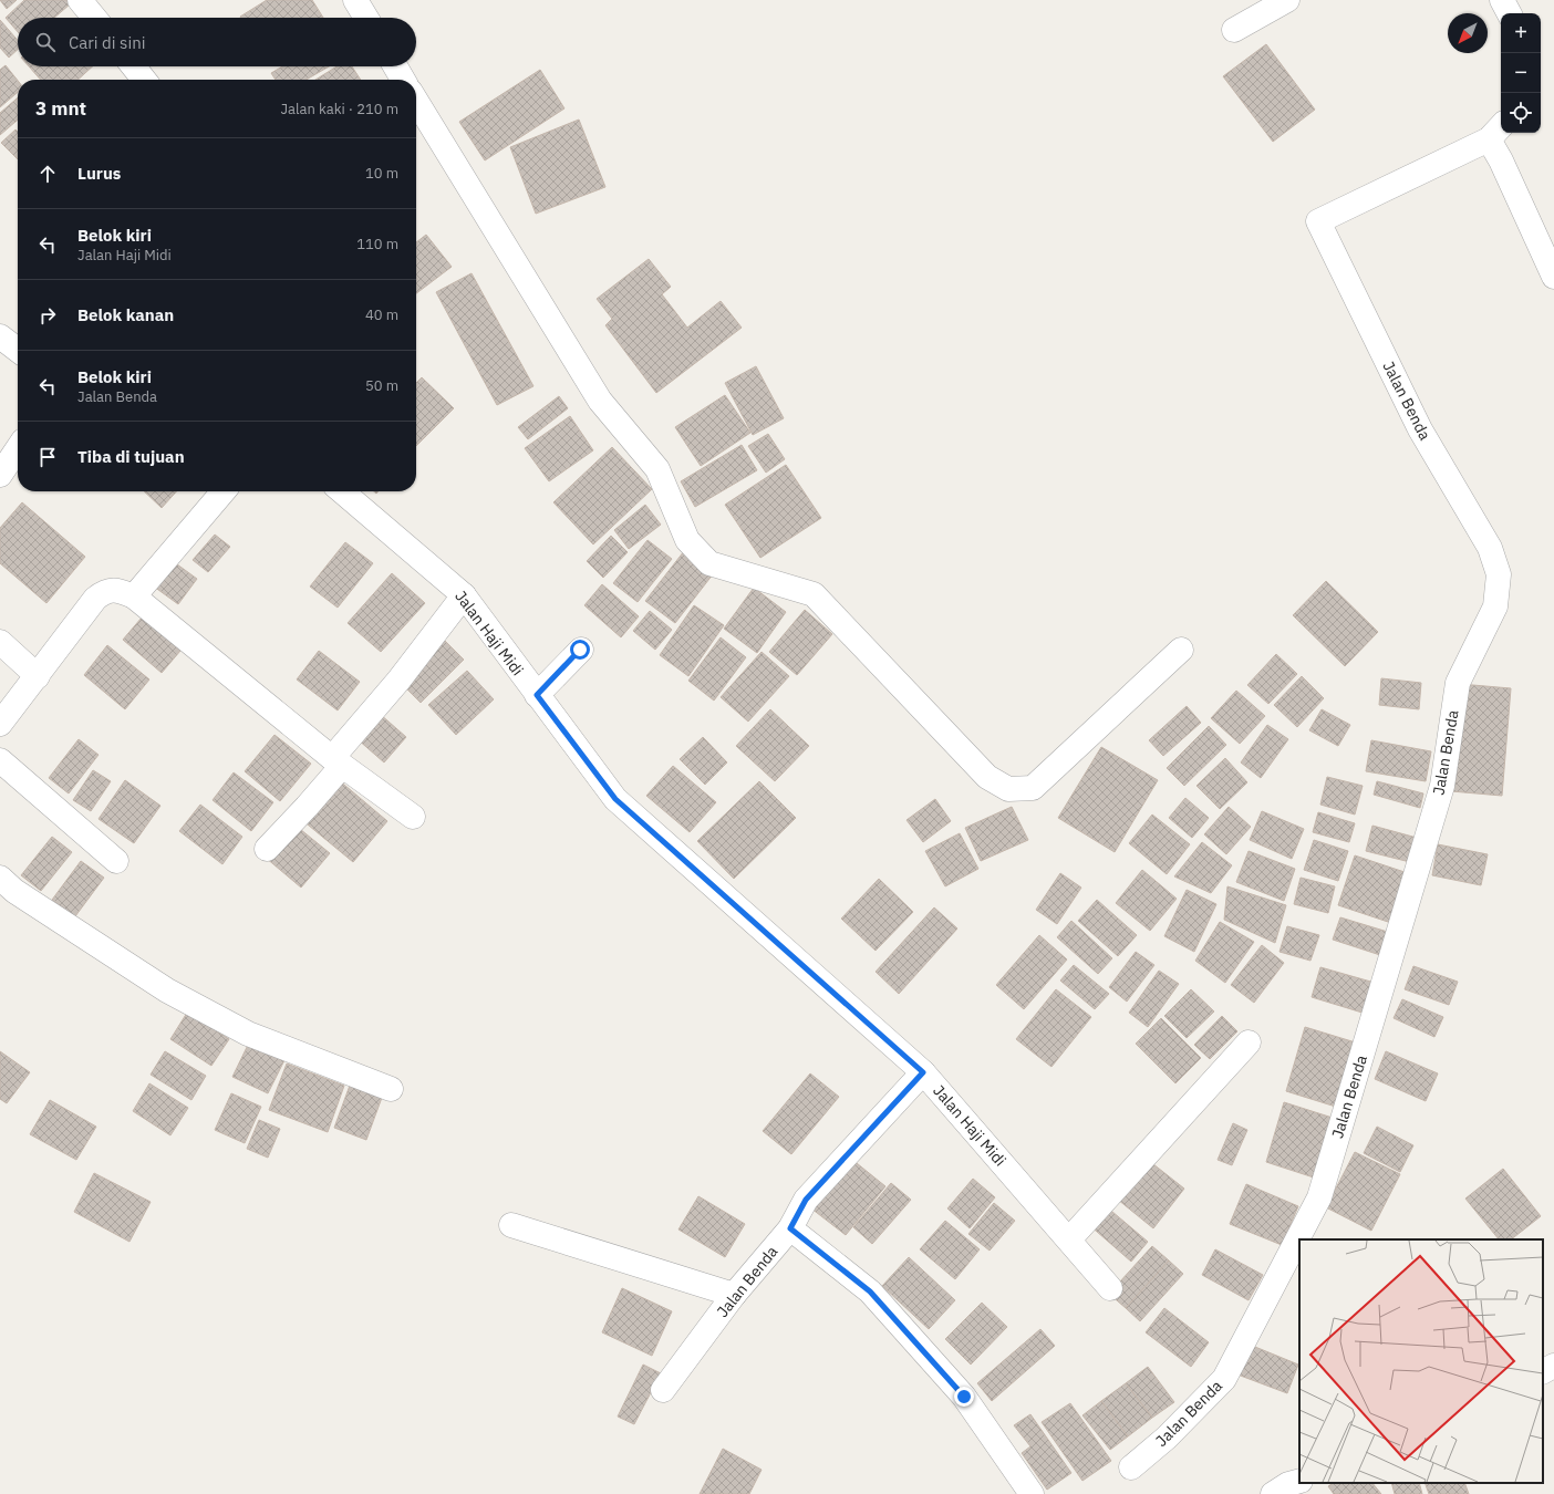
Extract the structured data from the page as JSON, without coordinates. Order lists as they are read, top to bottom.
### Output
{
  "streets": {
    "street": ["Jalan Benda", "Jalan Haji Midi"]
  },
  "crossings": [
    ["Jalan Benda", "Jalan Haji Midi"]
  ],
  "north": "bottom left",
  "page": {
    "map_buttons": ["+", "−"],
    "search": "Cari di sini",
    "heading": ["3 mnt", "Jalan kaki · 210 m"],
    "list": [
      ["Lurus", "10 m"],
      ["Belok kiri", "Jalan Haji Midi", "110 m"],
      ["Belok kanan", "40 m"],
      ["Belok kiri", "Jalan Benda", "50 m"],
      "Tiba di tujuan"
    ]
  }
}
